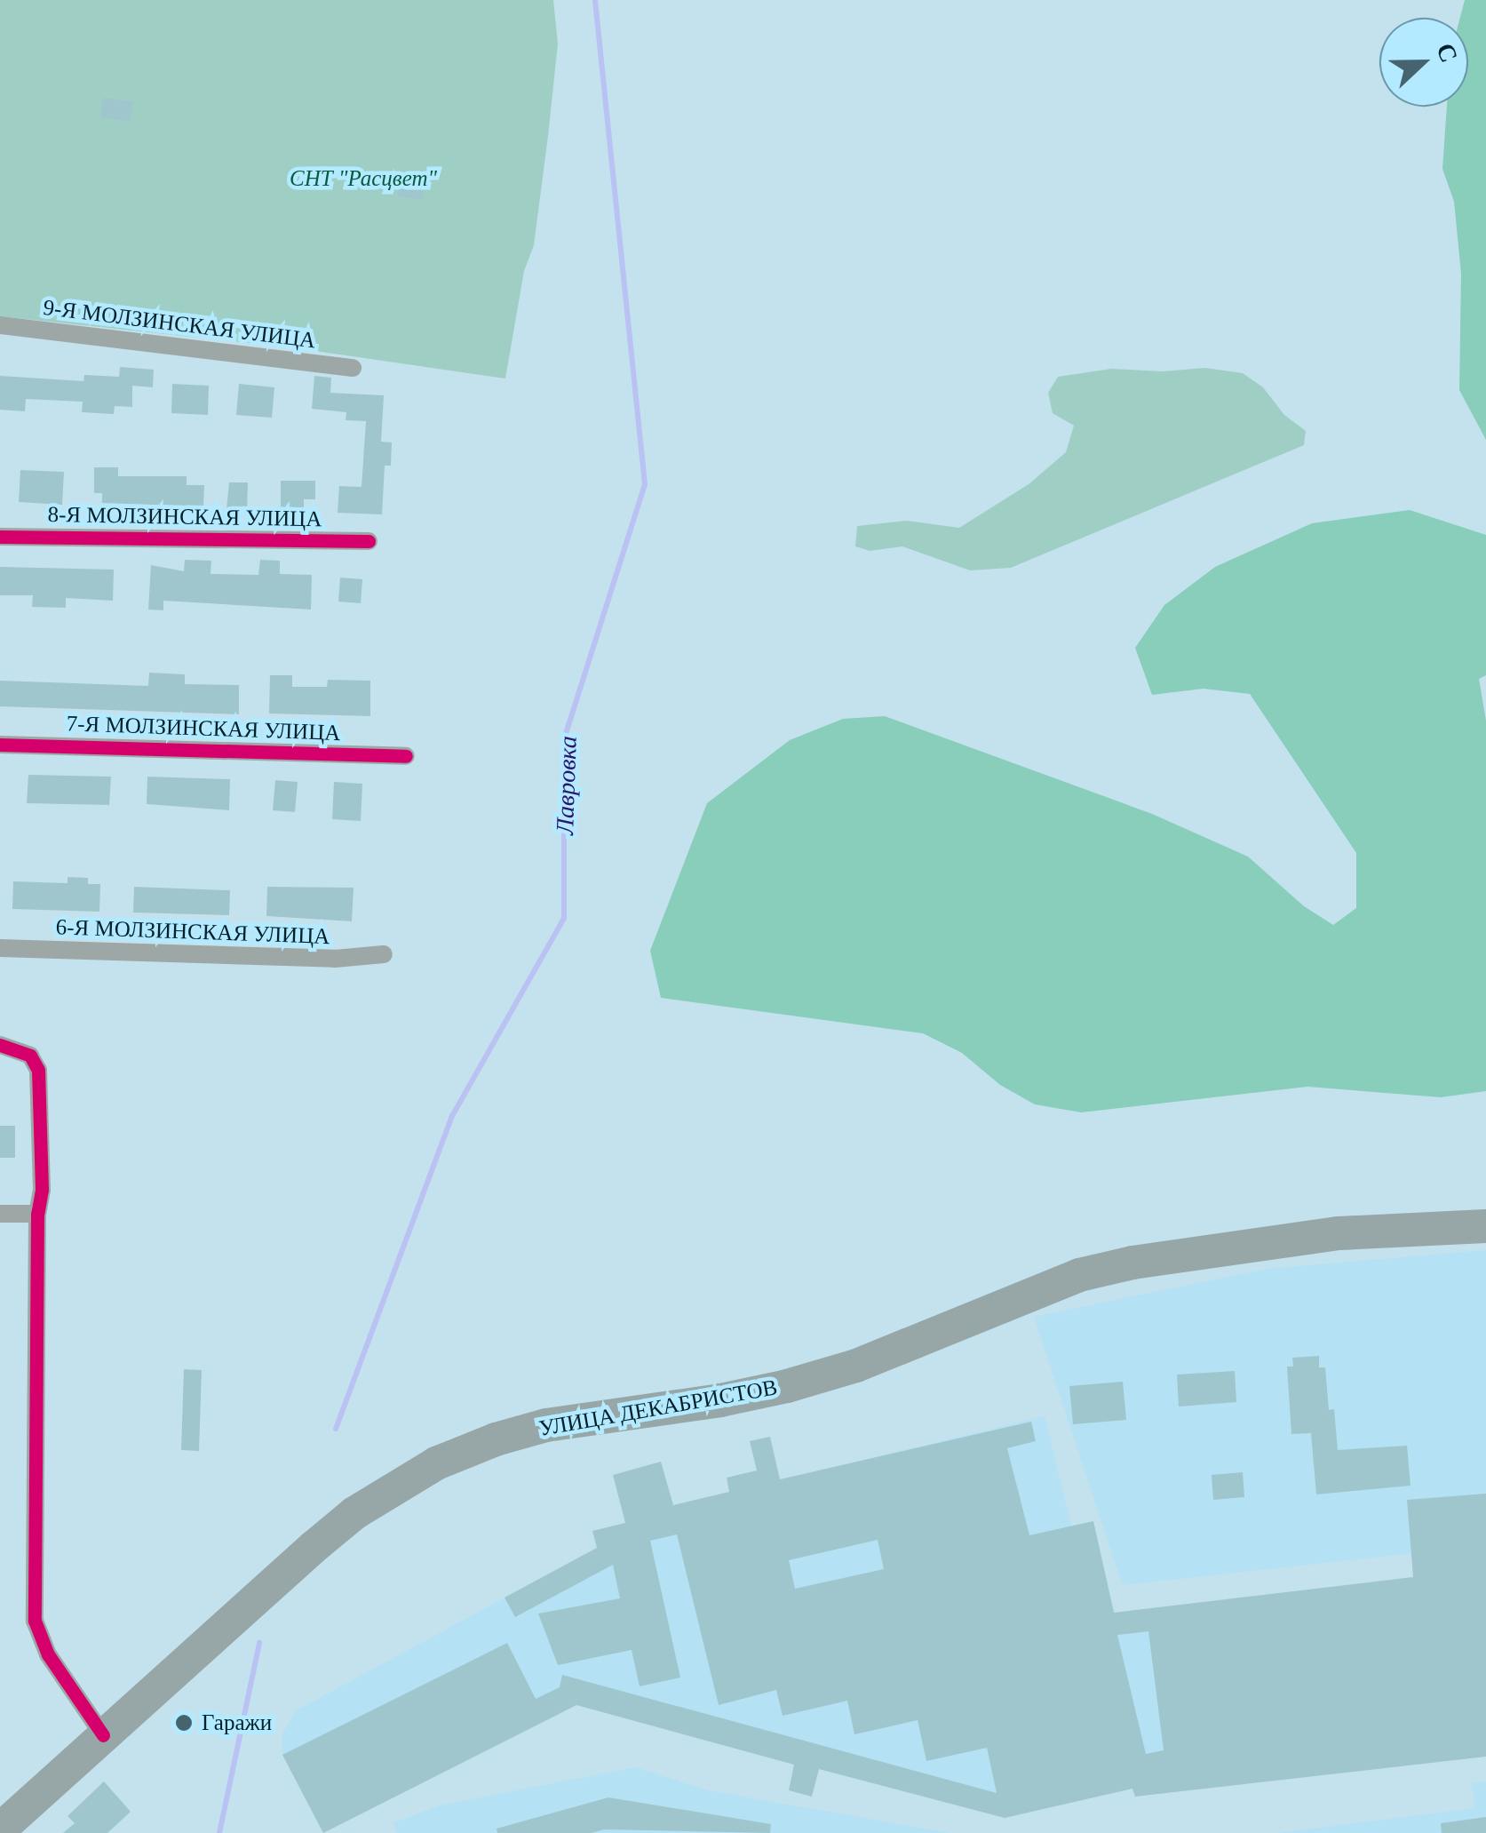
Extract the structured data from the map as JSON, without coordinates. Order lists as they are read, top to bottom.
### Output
{
  "streets": {
    "highway": ["УЛИЦА ДЕКАБРИСТОВ"],
    "street": [
      "9-Я МОЛЗИНСКАЯ УЛИЦА",
      "8-Я МОЛЗИНСКАЯ УЛИЦА",
      "7-Я МОЛЗИНСКАЯ УЛИЦА",
      "6-Я МОЛЗИНСКАЯ УЛИЦА"
    ]
  },
  "water": ["Лавровка"],
  "parks": ["СНТ \"Расцвет\""],
  "places": ["Гаражи"],
  "north": "right"
}
